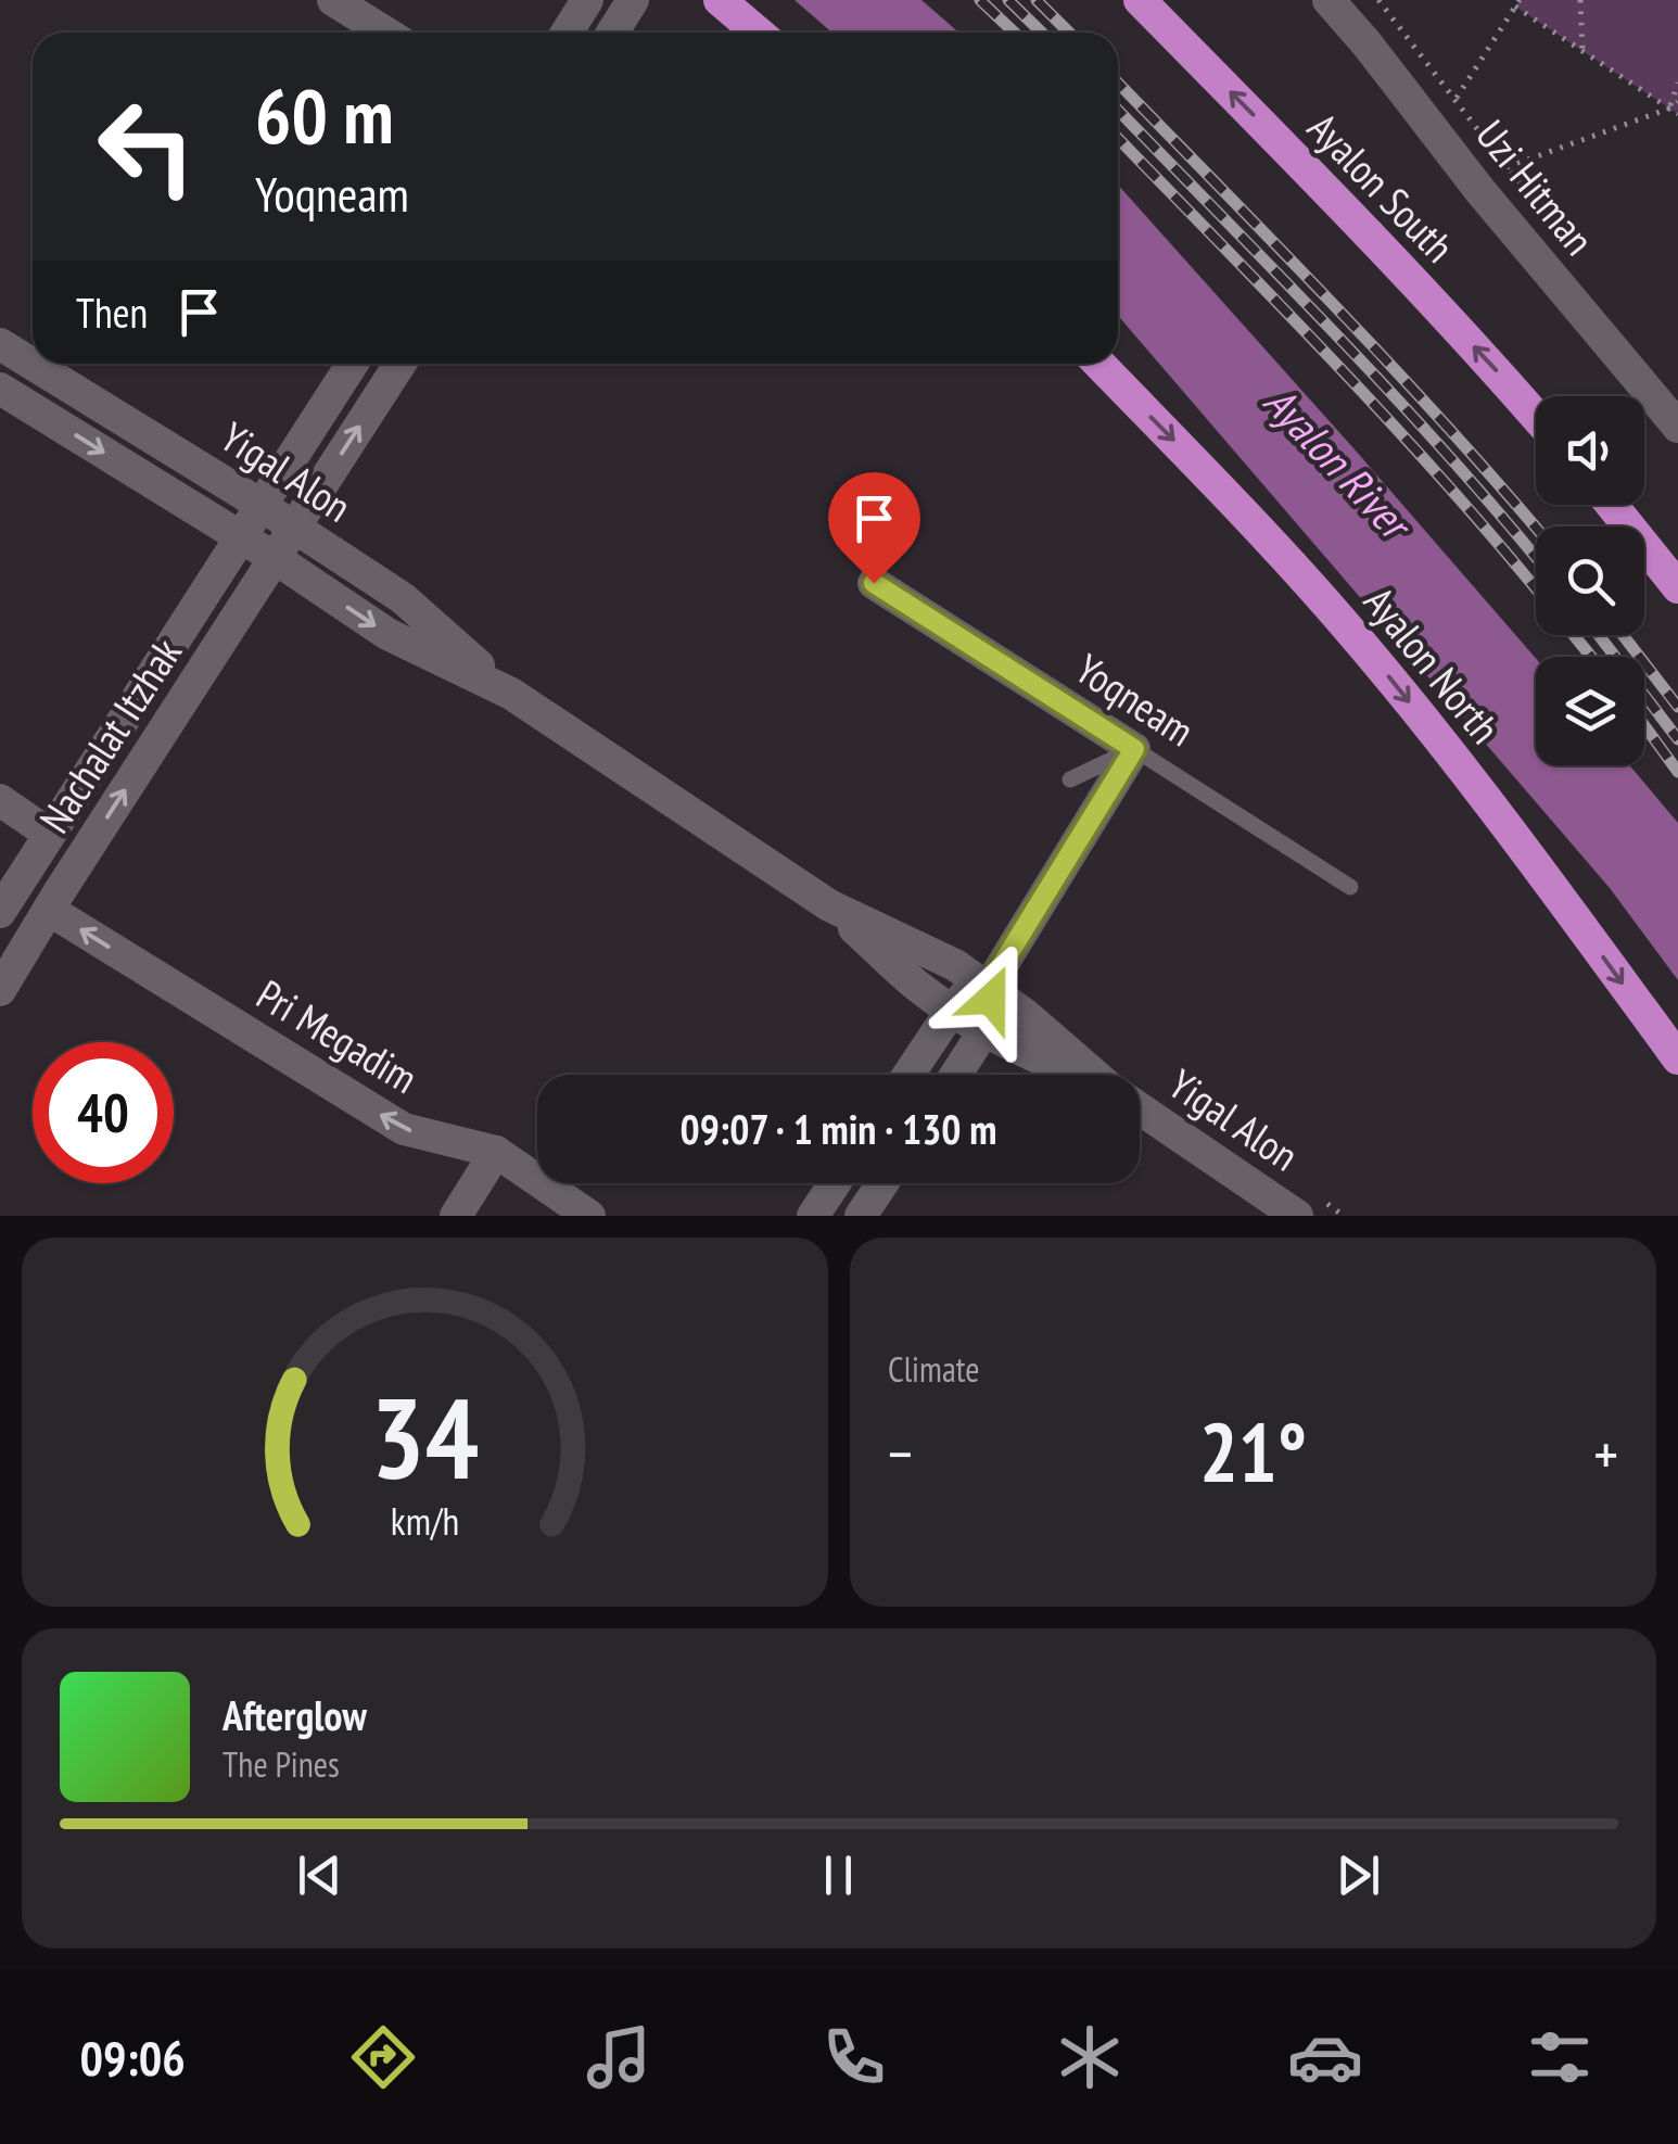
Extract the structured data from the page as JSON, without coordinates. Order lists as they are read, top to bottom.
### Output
{
  "streets": {
    "highway": ["Ayalon South", "Ayalon North"],
    "street": [
      "Uzi Hitman",
      "Yigal Alon",
      "Yoqneam",
      "Nachalat Itzhak",
      "Pri Megadim"
    ]
  },
  "crossings": [
    ["Yigal Alon", "Nachalat Itzhak"],
    ["Nachalat Itzhak", "Pri Megadim"]
  ],
  "one_way": ["Ayalon South", "Ayalon North", "Pri Megadim"],
  "water": ["Ayalon River"],
  "page": {
    "turn": ["60 m", "Yoqneam"],
    "then": "Then",
    "limit": "40",
    "trip": "09:07 · 1 min · 130 m",
    "tile": "Climate",
    "heat": ["−", "21°", "+"],
    "song": ["Afterglow", "The Pines"],
    "tabs": "09:06",
    "gauge": ["34", "km/h"]
  }
}
